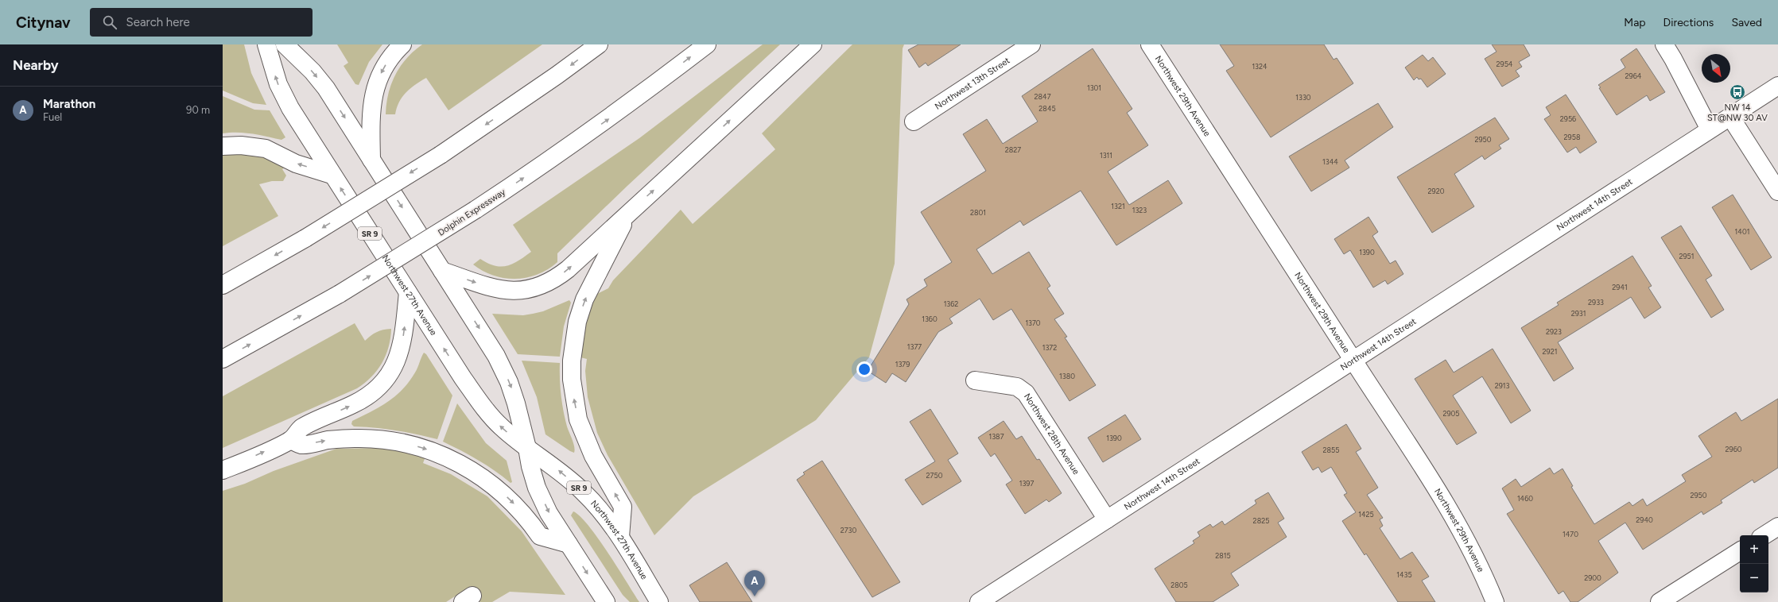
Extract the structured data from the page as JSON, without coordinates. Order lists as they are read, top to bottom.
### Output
{
  "streets": {
    "main road": [
      "Northwest 13th Street",
      "Northwest 29th Avenue",
      "Northwest 14th Street",
      "Dolphin Expressway",
      "SR 9",
      "Northwest 27th Avenue",
      "Northwest 28th Avenue"
    ]
  },
  "crossings": [
    ["Northwest 29th Avenue", "Northwest 14th Street"],
    ["Northwest 14th Street", "Northwest 28th Avenue"]
  ],
  "places": {
    "bus stop": ["NW 14 ST@NW 30 AV"]
  },
  "house_numbers": [
    "2954",
    "1324",
    "2964",
    "1301",
    "2847",
    "1330",
    "2845",
    "2956",
    "2958",
    "2950",
    "2827",
    "1311",
    "1344",
    "2920",
    "1321",
    "1323",
    "2801",
    "1401",
    "1390",
    "2951",
    "2941",
    "2933",
    "1362",
    "2931",
    "1360",
    "1370",
    "2923",
    "1377",
    "1372",
    "2921",
    "1379",
    "1380",
    "2913",
    "2905",
    "1387",
    "1390",
    "2960",
    "2855",
    "2750",
    "1397",
    "2950",
    "1460",
    "1425",
    "2940",
    "2825",
    "2730",
    "1470",
    "2815",
    "1435",
    "2900",
    "2805"
  ],
  "north": "bottom right",
  "page": {
    "header": "Citynav",
    "search": "Search here",
    "nav": ["Map", "Directions", "Saved"],
    "heading": "Nearby",
    "list": [
      {
        "mark": "A",
        "name": "Marathon",
        "note": "Fuel",
        "value": "90 m"
      }
    ],
    "map_buttons": ["+", "−"],
    "pins": "A"
  }
}
